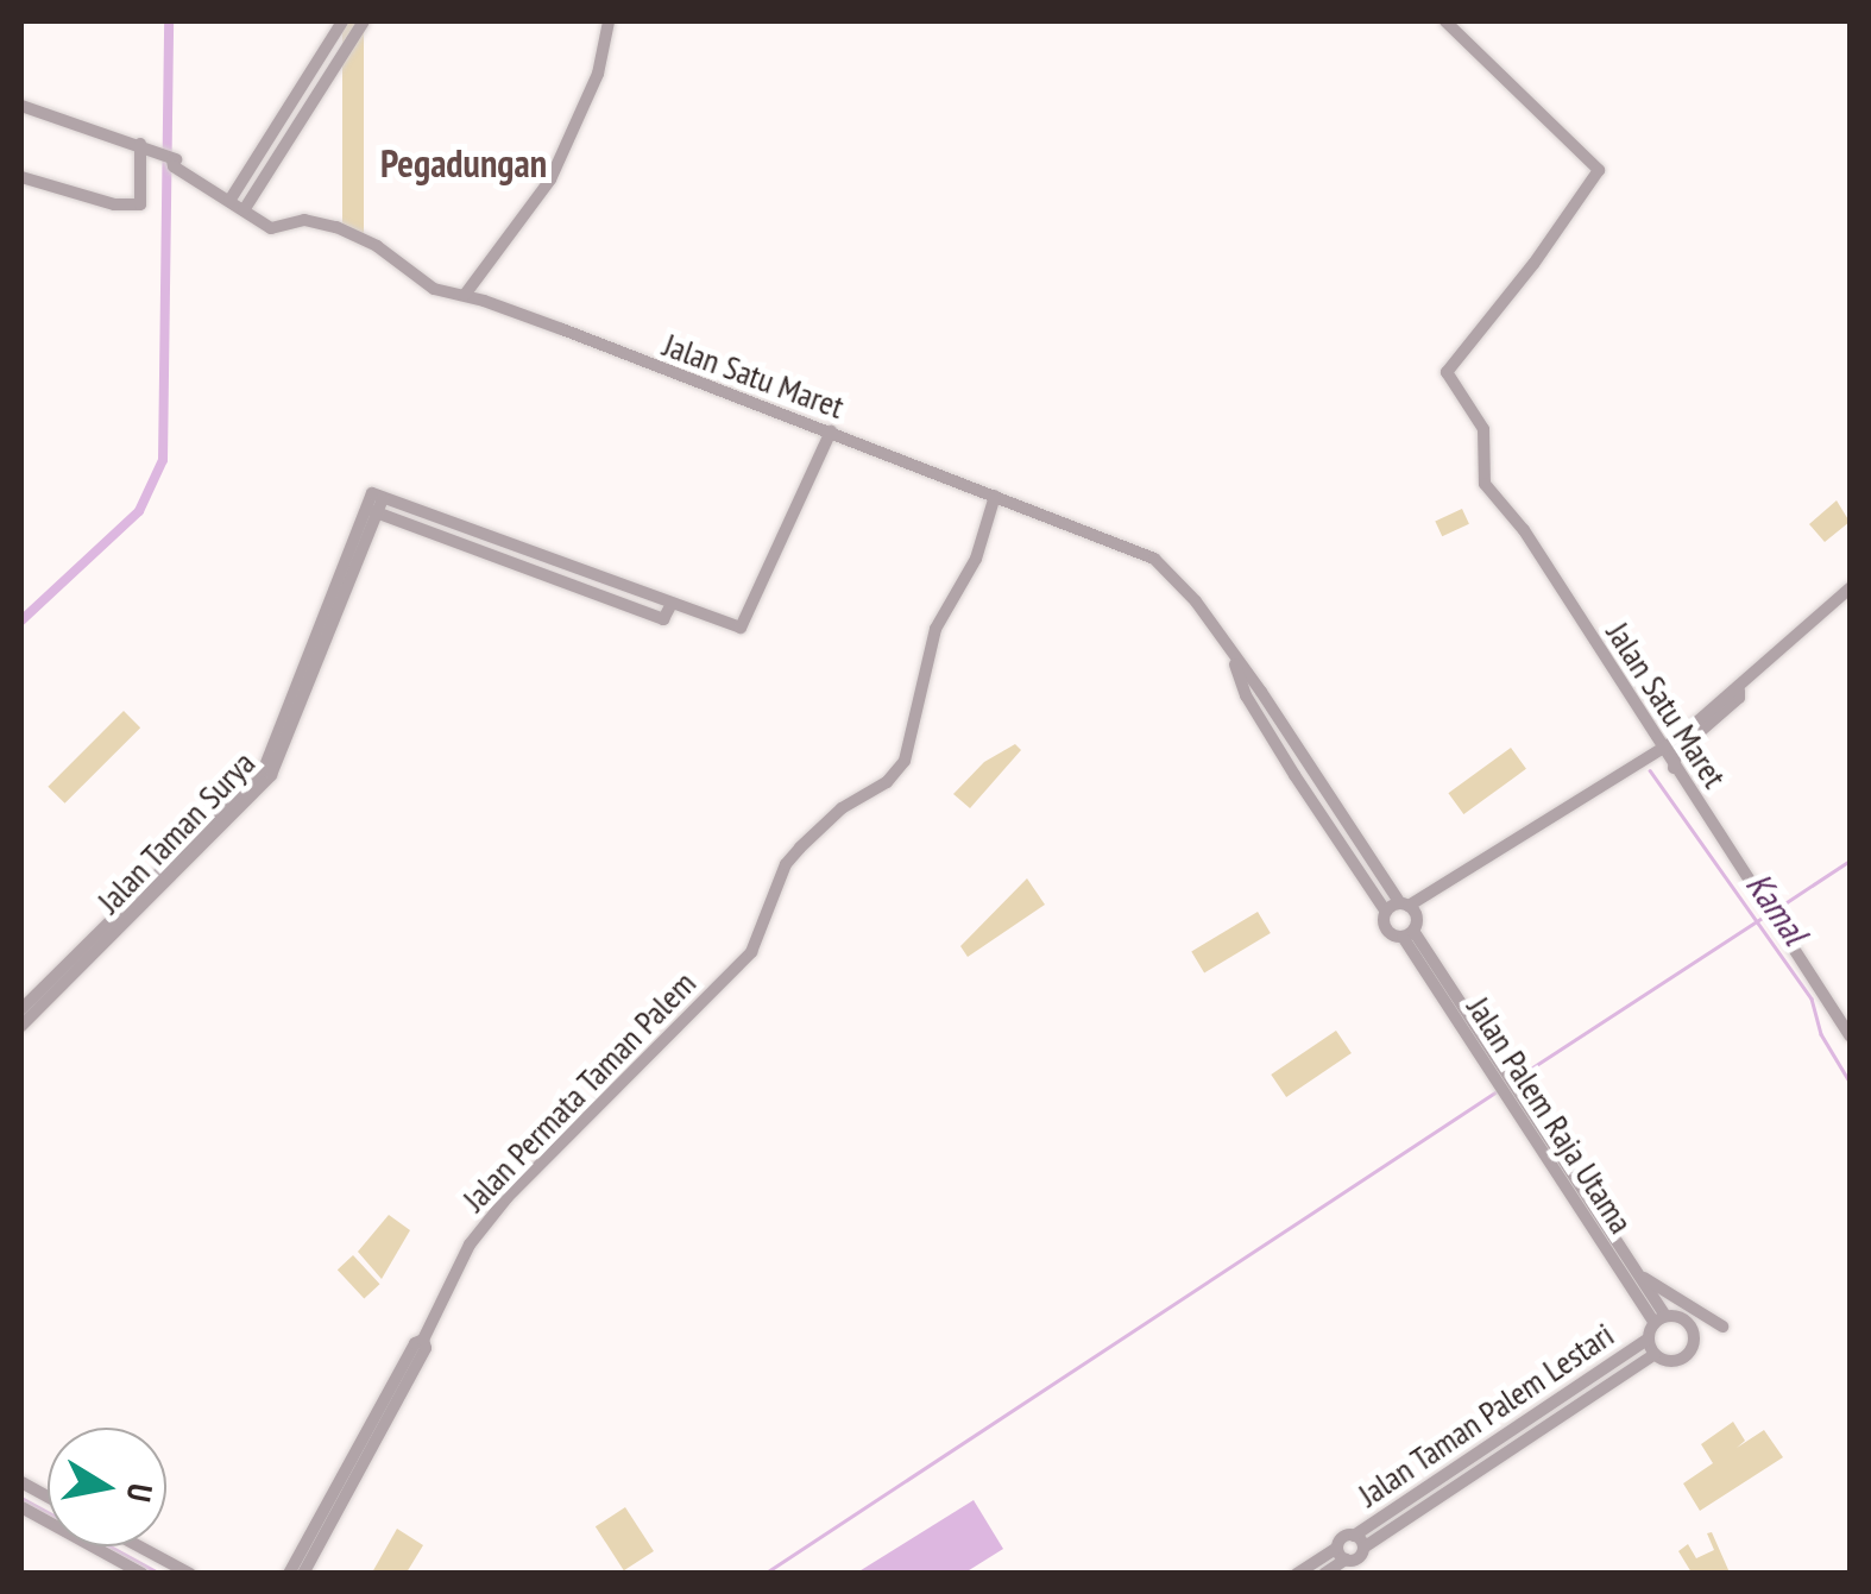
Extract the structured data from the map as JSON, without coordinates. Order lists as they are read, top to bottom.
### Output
{
  "streets": {
    "street": [
      "Jalan Satu Maret",
      "Jalan Taman Surya",
      "Jalan Permata Taman Palem",
      "Jalan Palem Raja Utama",
      "Jalan Taman Palem Lestari"
    ]
  },
  "crossings": [
    ["Jalan Satu Maret", "Jalan Taman Surya"],
    ["Jalan Satu Maret", "Jalan Permata Taman Palem"],
    ["Jalan Satu Maret", "Jalan Palem Raja Utama"],
    ["Jalan Palem Raja Utama", "Jalan Taman Palem Lestari"]
  ],
  "districts": ["Pegadungan"],
  "water": ["Kamal"],
  "north": "right"
}
